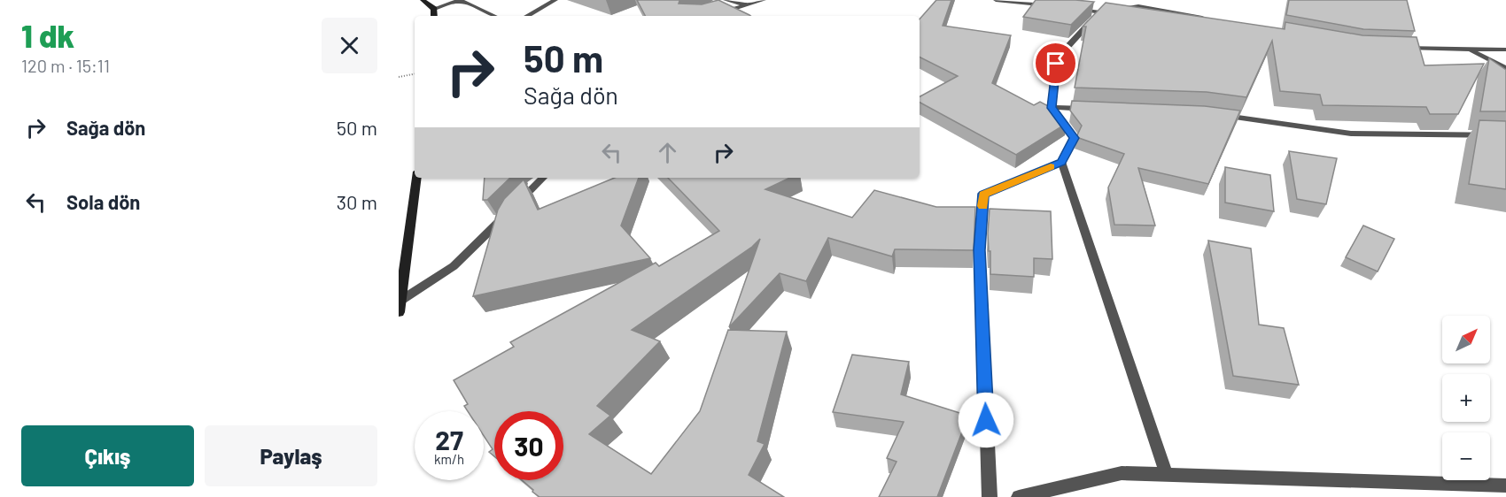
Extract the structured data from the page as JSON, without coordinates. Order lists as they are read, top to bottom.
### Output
{
  "north": "top right",
  "page": {
    "heading": ["1 dk", "120 m · 15:11"],
    "turn": ["50 m", "Sağa dön"],
    "list": [
      {
        "name": "Sağa dön",
        "value": "50 m"
      },
      {
        "name": "Sola dön",
        "value": "30 m"
      }
    ],
    "map_buttons": ["+", "−"],
    "speed": "27 km/h",
    "limit": "30",
    "buttons": ["Çıkış", "Paylaş"]
  }
}
